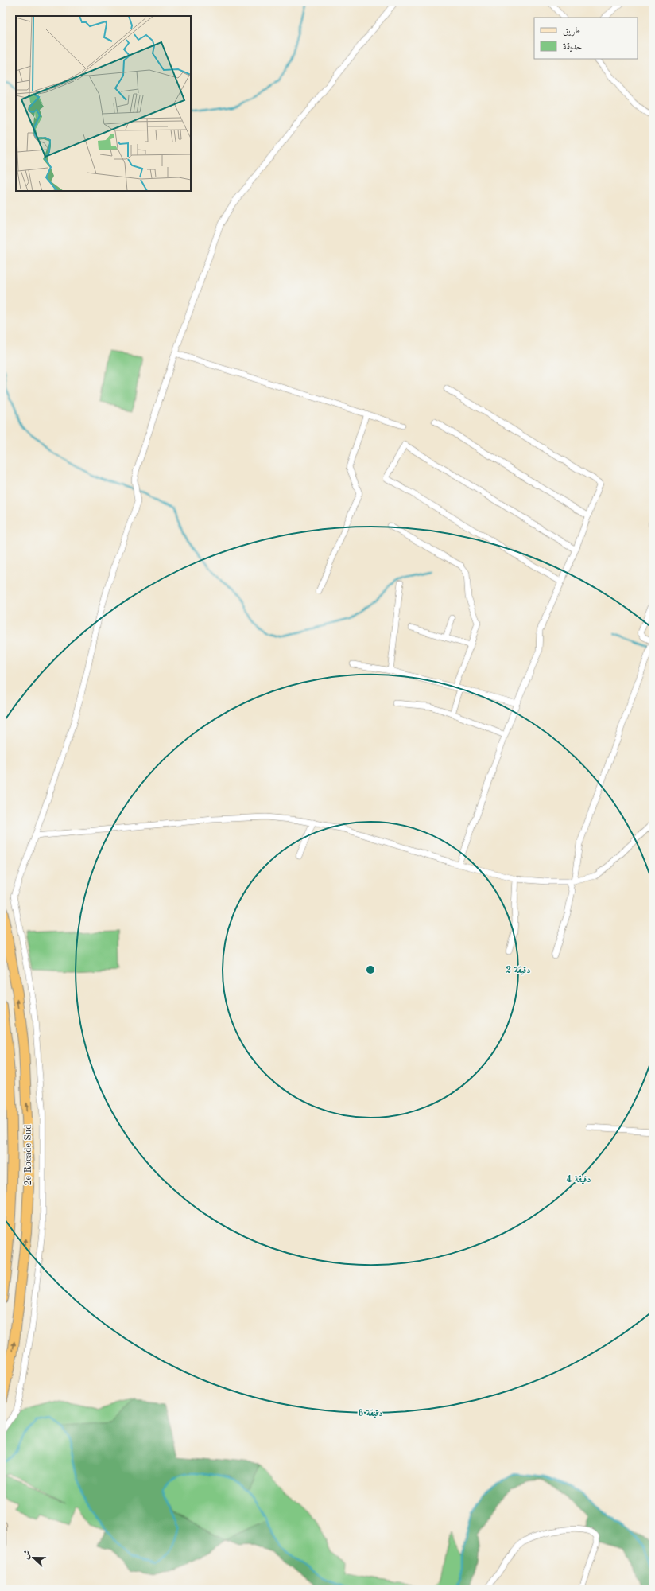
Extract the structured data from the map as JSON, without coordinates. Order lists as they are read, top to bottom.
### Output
{
  "streets": {
    "highway": ["2e Rocade Sud"]
  },
  "legend": ["طريق", "حديقة"],
  "north": "left",
  "rings": ["2 دقيقة", "4 دقيقة", "6 دقيقة"]
}
